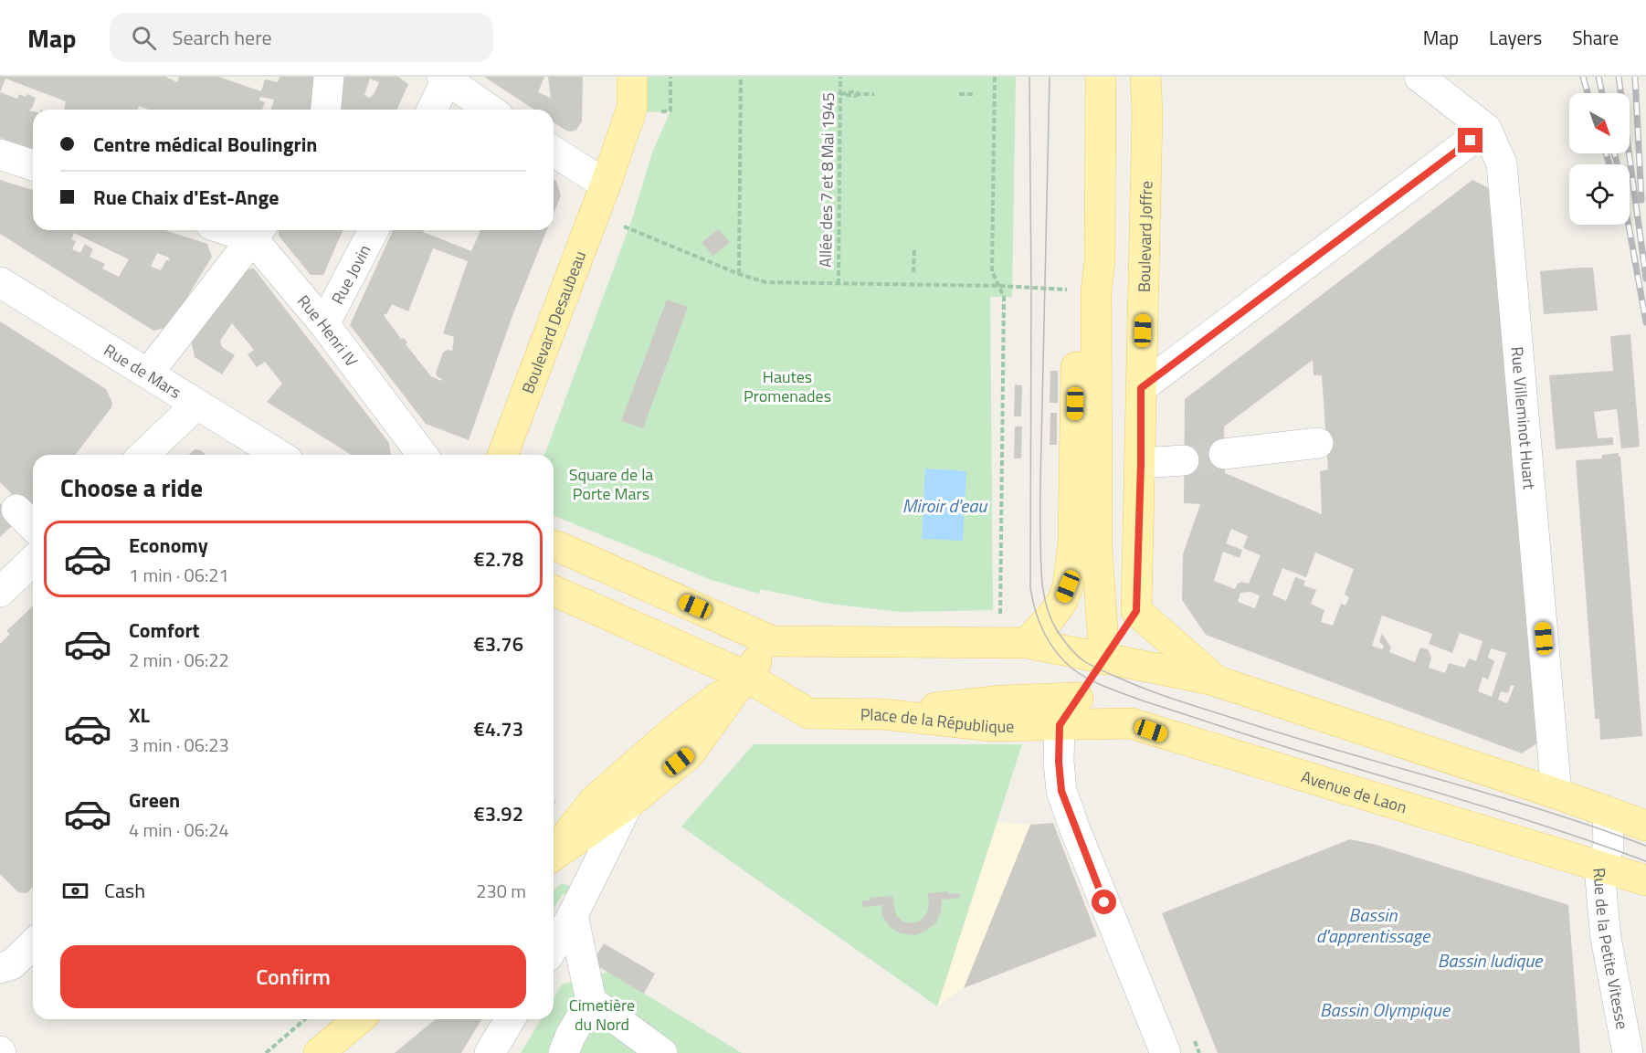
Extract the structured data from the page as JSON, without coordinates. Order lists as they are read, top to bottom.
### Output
{
  "streets": {
    "main road": [
      "Boulevard Joffre",
      "Boulevard Desaubeau",
      "Place de la République",
      "Avenue de Laon"
    ],
    "street": [
      "Rue Jovin",
      "Rue Henri IV",
      "Rue de Mars",
      "Rue Villeminot Huart",
      "Rue de la Petite Vitesse"
    ],
    "path": ["Allée des 7 et 8 Mai 1945"]
  },
  "crossings": [
    ["Rue Jovin", "Rue Henri IV"],
    ["Place de la République", "Avenue de Laon"],
    ["Avenue de Laon", "Rue de la Petite Vitesse"]
  ],
  "water": [
    "Miroir d'eau",
    "Bassin d'apprentissage",
    "Bassin ludique",
    "Bassin Olympique"
  ],
  "parks": ["Hautes Promenades", "Square de la Porte Mars", "Cimetière du Nord"],
  "north": "bottom right",
  "page": {
    "header": "Map",
    "search": "Search here",
    "nav": ["Map", "Layers", "Share"],
    "banner": ["Centre médical Boulingrin", "Rue Chaix d'Est-Ange"],
    "heading": "Choose a ride",
    "list": [
      {
        "name": "Economy",
        "note": "1 min · 06:21",
        "value": "€2.78"
      },
      {
        "name": "Comfort",
        "note": "2 min · 06:22",
        "value": "€3.76"
      },
      {
        "name": "XL",
        "note": "3 min · 06:23",
        "value": "€4.73"
      },
      {
        "name": "Green",
        "note": "4 min · 06:24",
        "value": "€3.92"
      }
    ],
    "pay": ["Cash", "230 m"],
    "buttons": "Confirm"
  }
}
